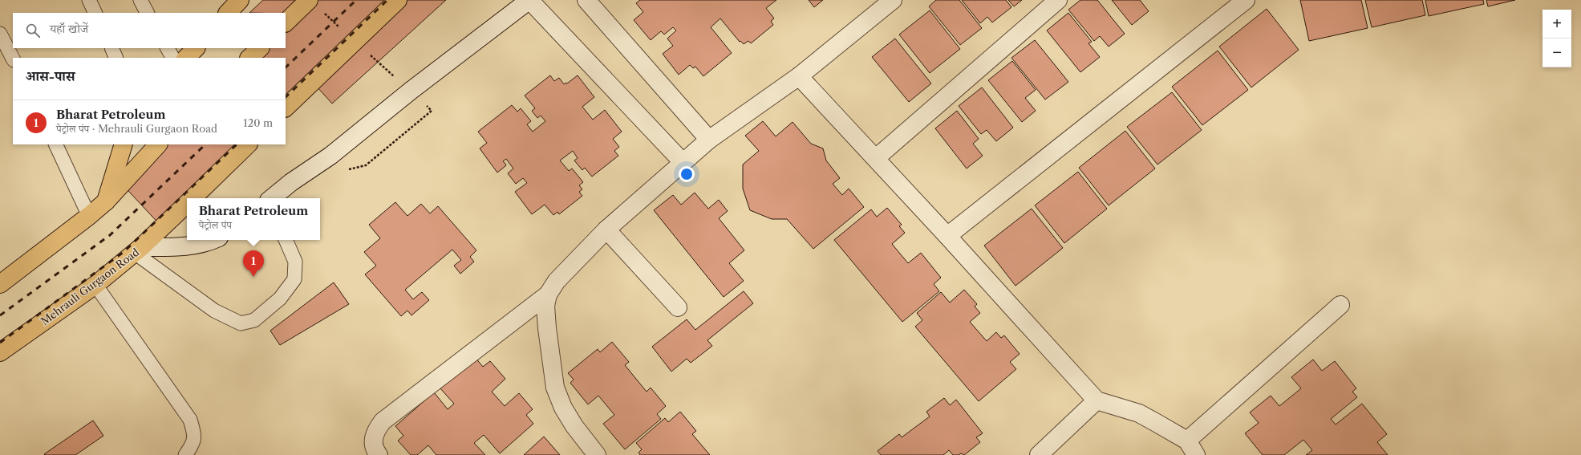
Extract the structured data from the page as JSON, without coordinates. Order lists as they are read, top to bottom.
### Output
{
  "streets": {
    "main road": ["Mehrauli Gurgaon Road"]
  },
  "page": {
    "map_buttons": ["+", "−"],
    "search": "यहाँ खोजें",
    "heading": "आस-पास",
    "list": [
      {
        "mark": "1",
        "name": "Bharat Petroleum",
        "note": "पेट्रोल पंप · Mehrauli Gurgaon Road",
        "value": "120 m"
      }
    ],
    "popup": ["Bharat Petroleum", "पेट्रोल पंप"],
    "pins": "1"
  }
}
